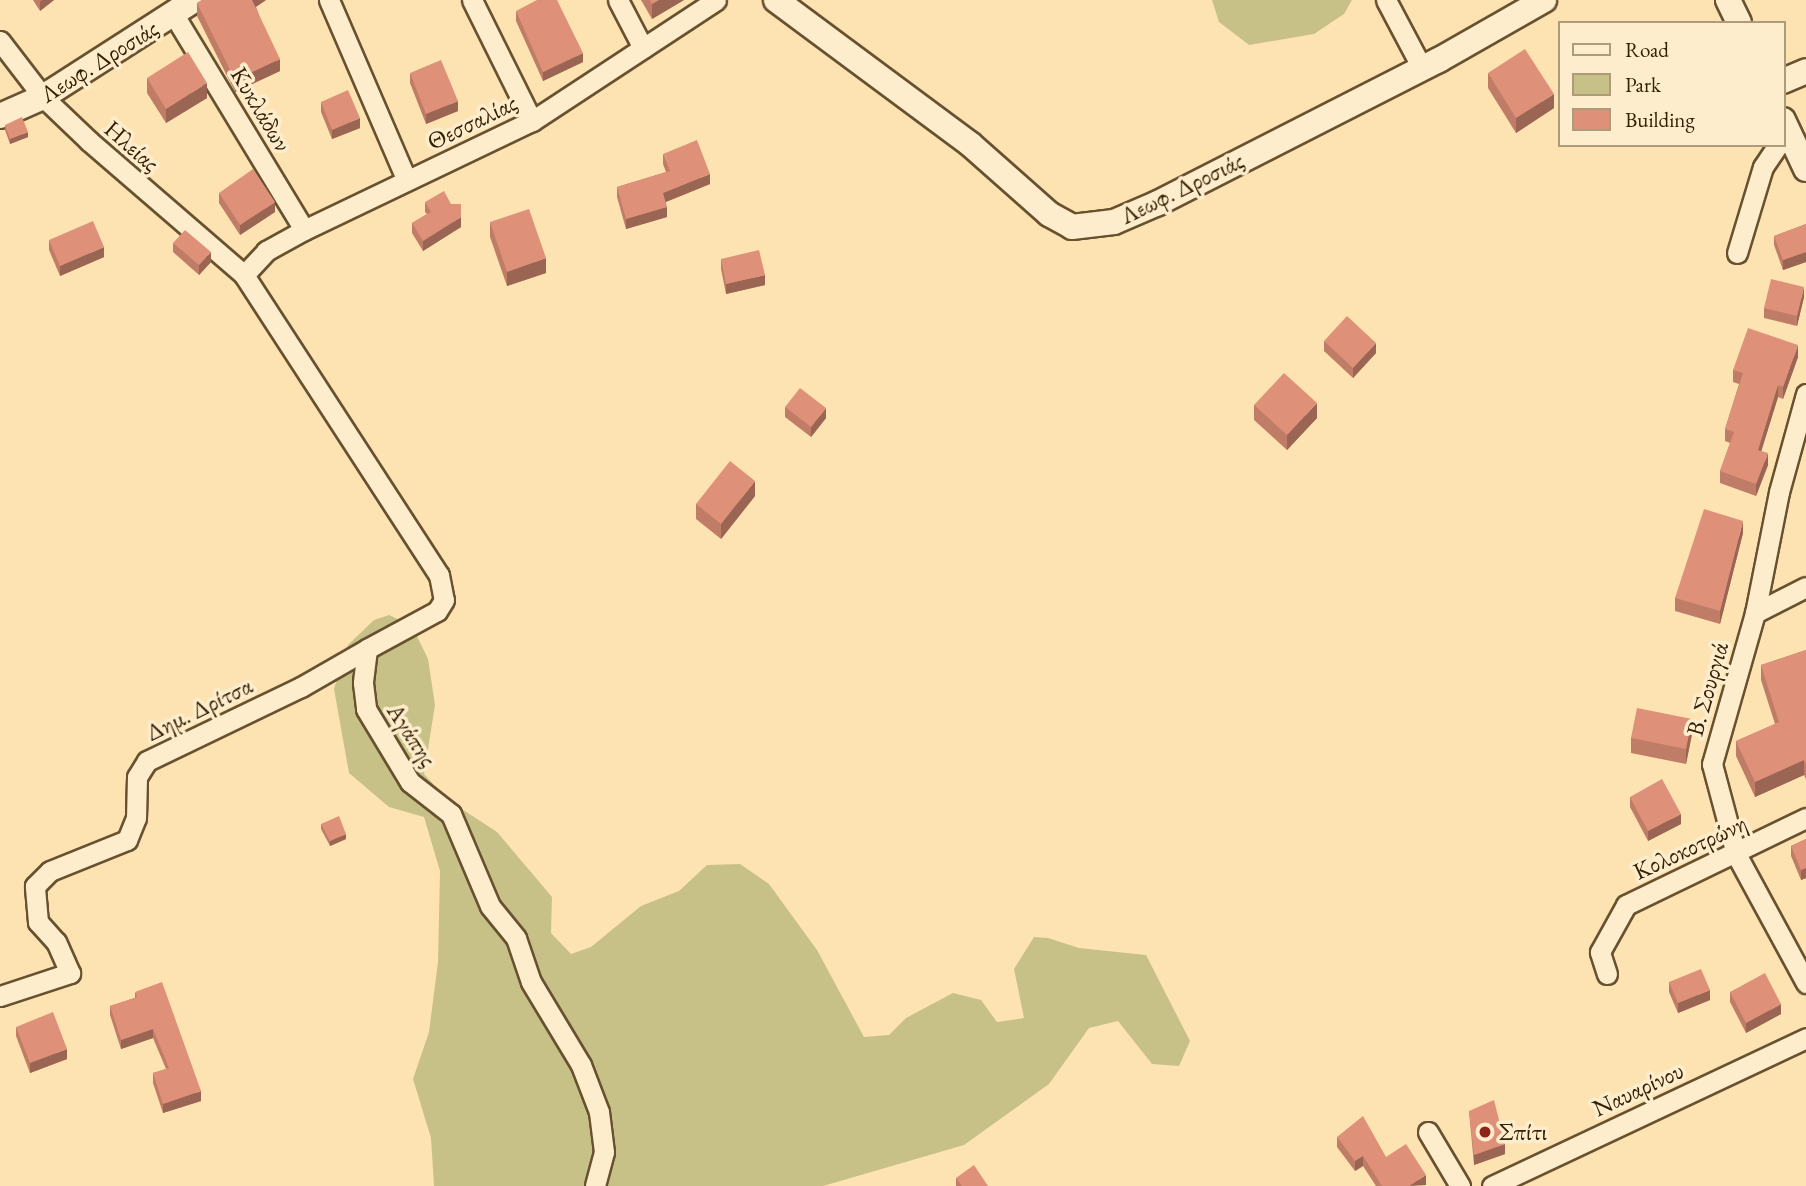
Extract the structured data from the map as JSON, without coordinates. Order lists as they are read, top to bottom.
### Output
{
  "streets": {
    "street": [
      "Λεωφ. Δροσιάς",
      "Κυκλάδων",
      "Θεσσαλίας",
      "Ηλείας",
      "Β. Σουργιά",
      "Δημ. Δρίτσα",
      "Αγάπης",
      "Κολοκοτρώνη",
      "Ναυαρίνου"
    ]
  },
  "crossings": [
    ["Λεωφ. Δροσιάς", "Κυκλάδων"],
    ["Λεωφ. Δροσιάς", "Ηλείας"],
    ["Κυκλάδων", "Θεσσαλίας"],
    ["Θεσσαλίας", "Ηλείας"],
    ["Β. Σουργιά", "Κολοκοτρώνη"],
    ["Δημ. Δρίτσα", "Αγάπης"]
  ],
  "places": ["Σπίτι"],
  "legend": ["Road", "Park", "Building"]
}
